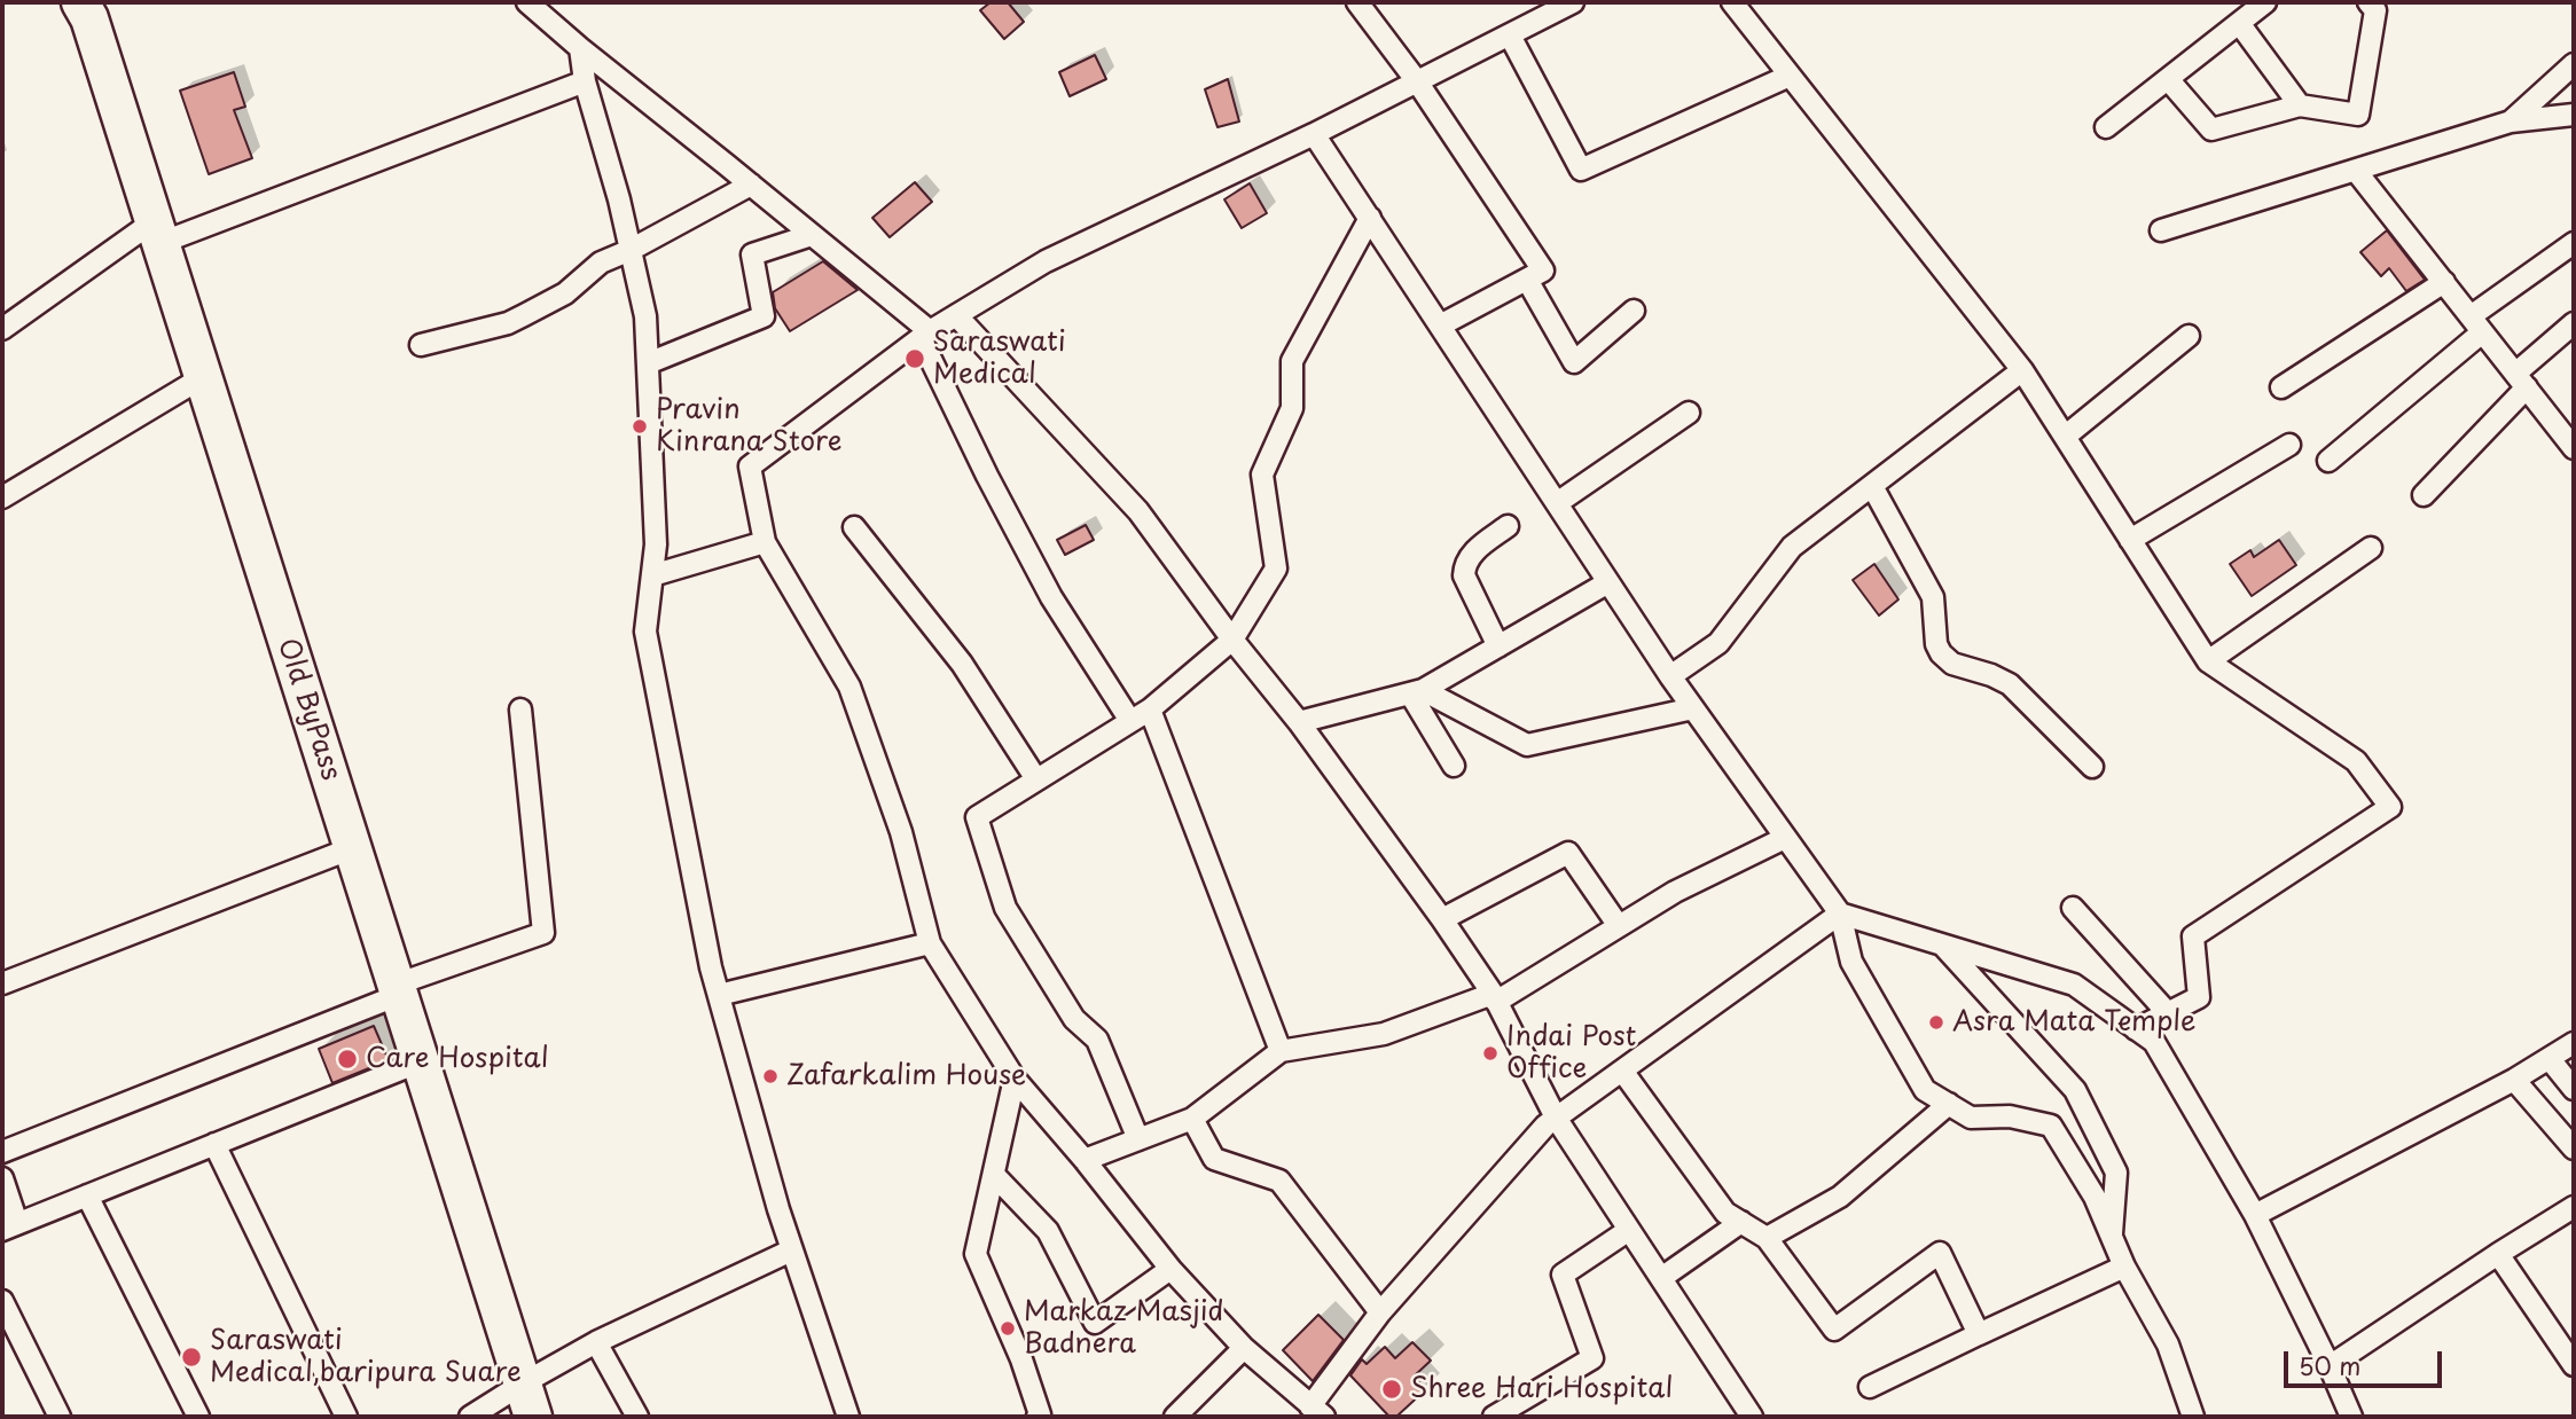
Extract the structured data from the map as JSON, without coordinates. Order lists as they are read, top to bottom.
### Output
{
  "streets": {
    "highway": ["Old ByPass"]
  },
  "places": [
    "Saraswati Medical",
    "Pravin Kinrana Store",
    "Asra Mata Temple",
    "Indai Post Office",
    "Care Hospital",
    "Zafarkalim House",
    "Markaz Masjid Badnera",
    "Saraswati Medical,baripura Suare",
    "Shree Hari Hospital"
  ],
  "scale_bar": "50 m"
}
